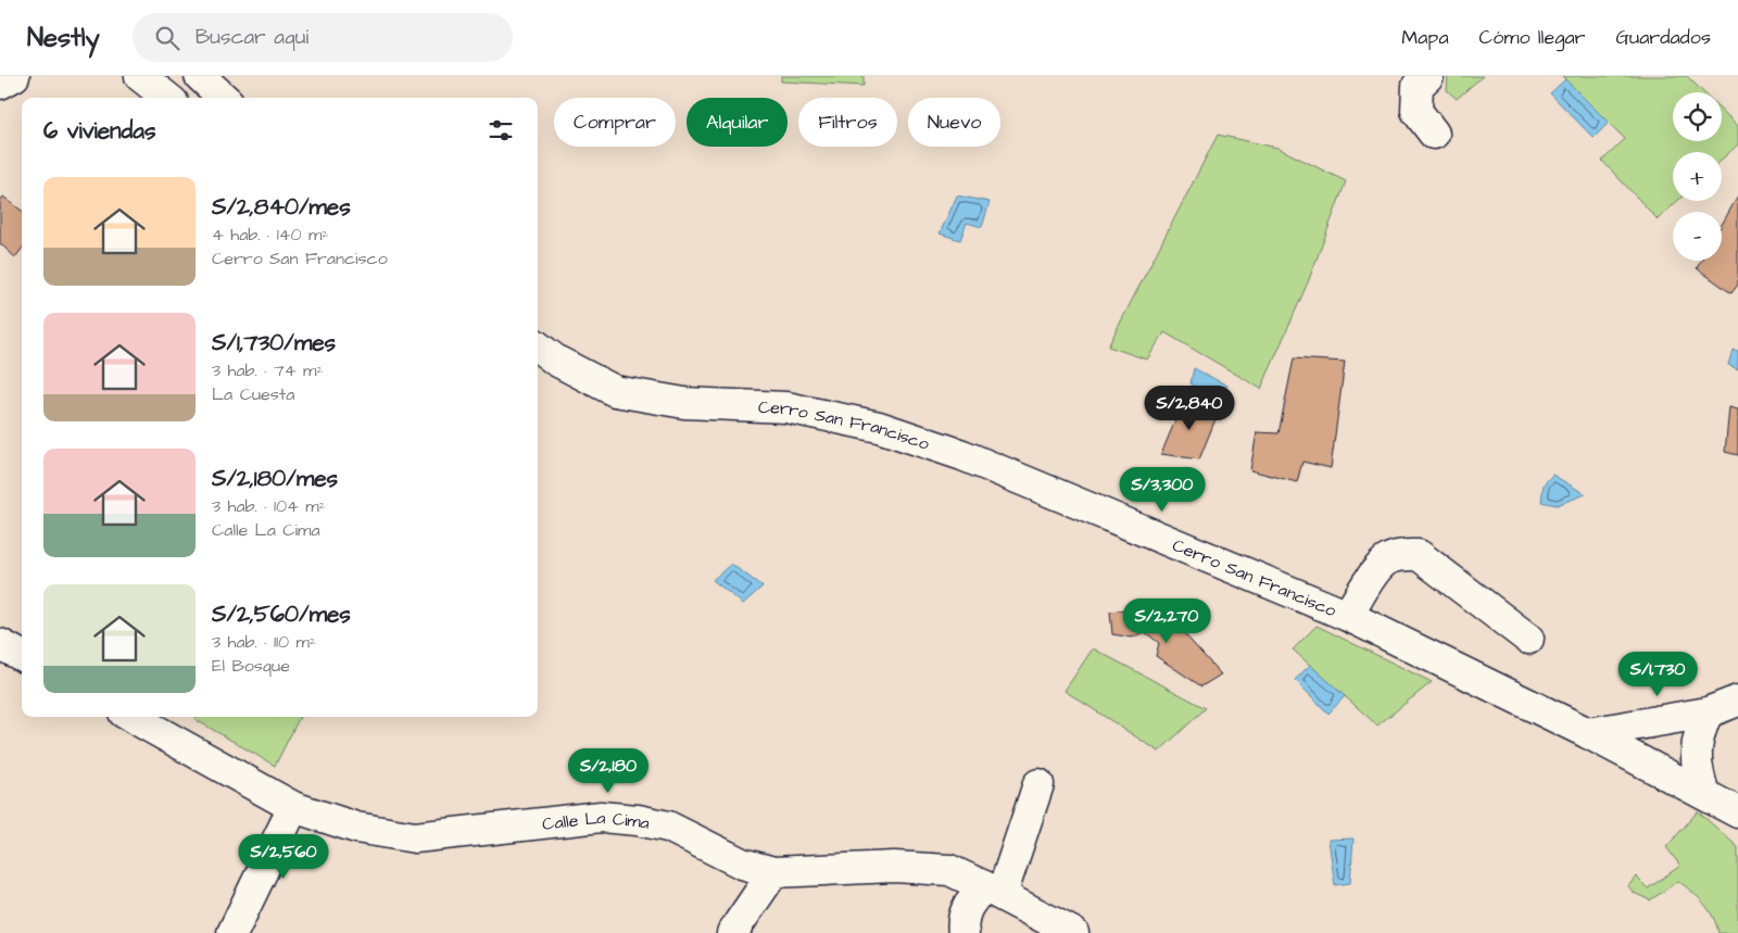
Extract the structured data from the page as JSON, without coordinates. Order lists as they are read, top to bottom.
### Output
{
  "streets": {
    "street": ["Cerro San Francisco", "Calle La Cima"]
  },
  "page": {
    "header": "Nestly",
    "search": "Buscar aquí",
    "nav": ["Mapa", "Cómo llegar", "Guardados"],
    "map_buttons": ["+", "−"],
    "chip": [
      "Comprar",
      "Alquilar",
      "Filtros",
      "Nuevo"
    ],
    "heading": "6 viviendas",
    "list": [
      {
        "name": "S/2,840/mes",
        "note": "4 hab. · 140 m² · Cerro San Francisco"
      },
      {
        "name": "S/1,730/mes",
        "note": "3 hab. · 74 m² · La Cuesta"
      },
      {
        "name": "S/2,180/mes",
        "note": "3 hab. · 104 m² · Calle La Cima"
      },
      {
        "name": "S/2,560/mes",
        "note": "3 hab. · 110 m² · El Bosque"
      }
    ],
    "price": [
      "S/2,840",
      "S/3,300",
      "S/2,270",
      "S/1,730",
      "S/2,180",
      "S/2,560"
    ]
  }
}
